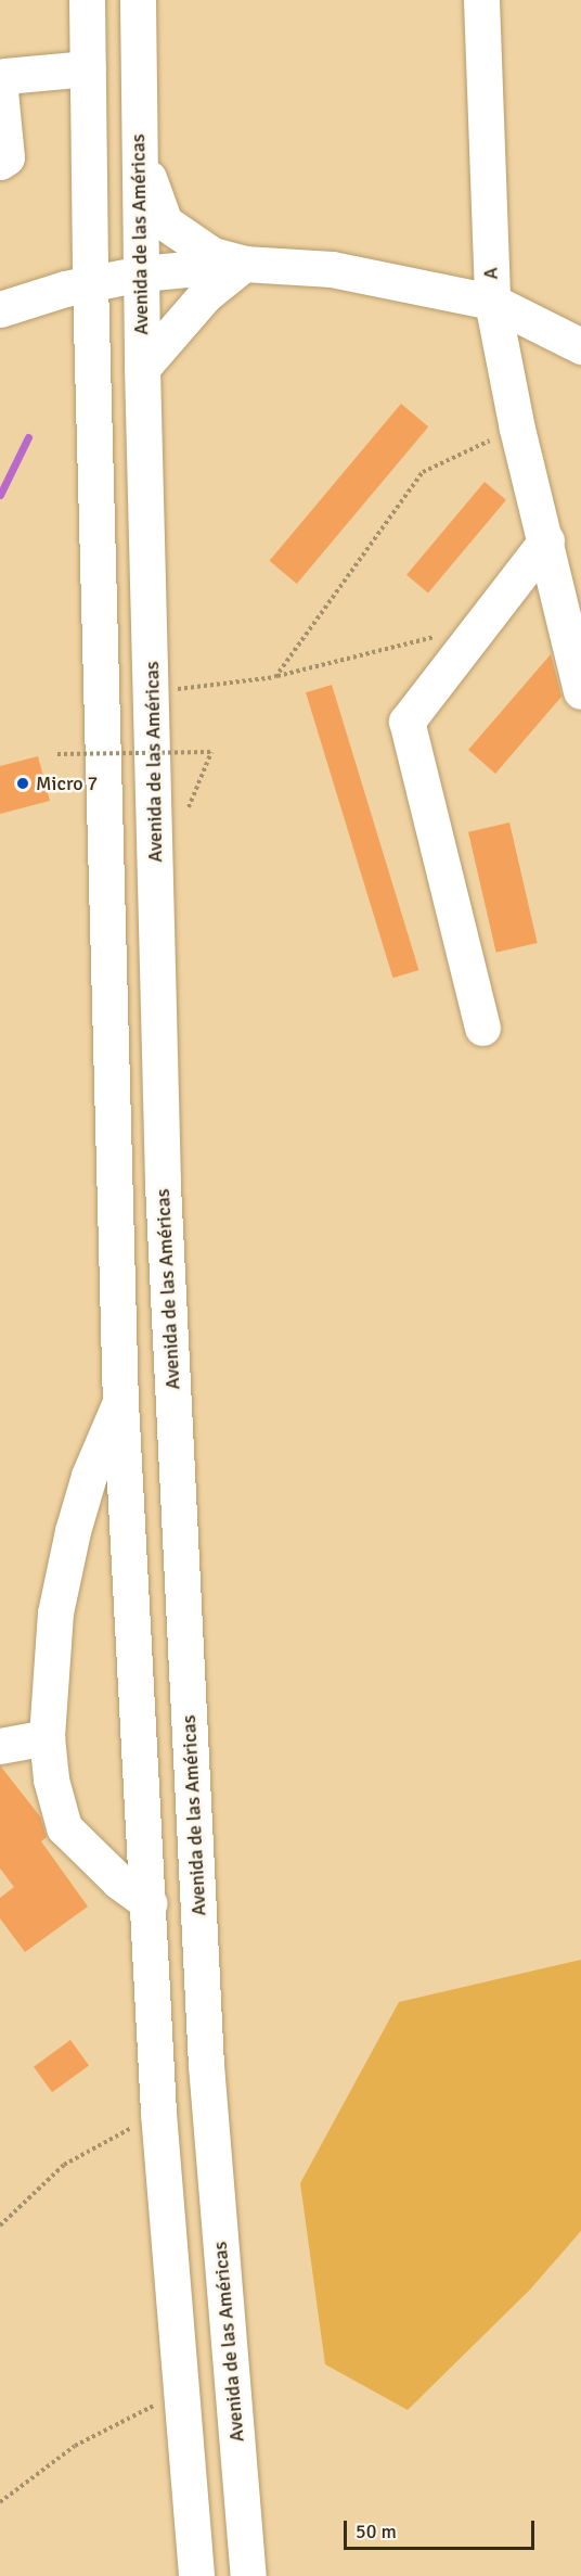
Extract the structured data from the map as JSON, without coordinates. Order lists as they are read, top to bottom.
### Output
{
  "streets": {
    "main road": ["Avenida de las Américas", "A"]
  },
  "places": ["Micro 7"],
  "scale_bar": "50 m"
}
